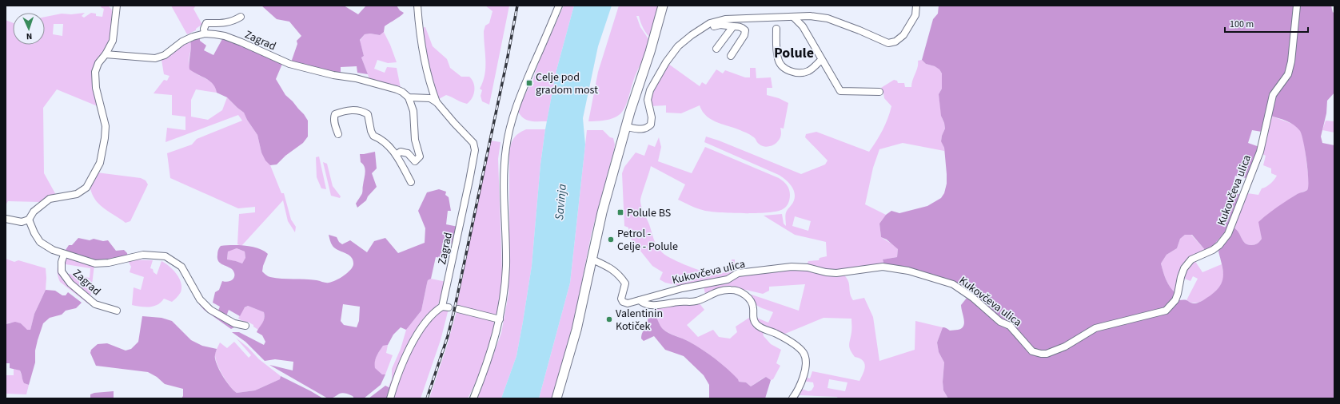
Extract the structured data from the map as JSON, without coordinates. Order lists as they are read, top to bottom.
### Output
{
  "streets": {
    "street": ["Zagrad", "Kukovčeva ulica"]
  },
  "districts": ["Polule"],
  "water": ["Savinja"],
  "places": {
    "transit": ["Celje pod gradom most", "Polule BS"],
    "other": ["Petrol - Celje - Polule", "Valentinin Kotiček"]
  },
  "scale_bar": "100 m",
  "north": "bottom"
}
